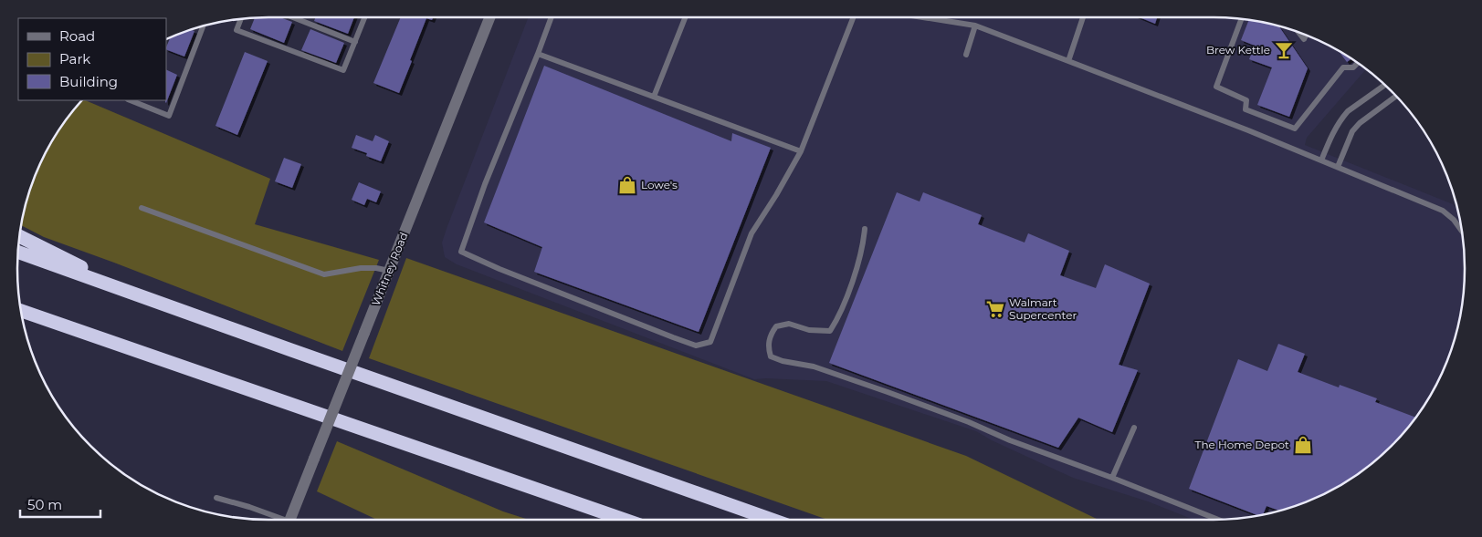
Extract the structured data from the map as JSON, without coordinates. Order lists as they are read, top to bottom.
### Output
{
  "streets": {
    "street": ["Whitney Road"]
  },
  "places": {
    "bar": ["Brew Kettle"],
    "shop": ["Lowe's", "The Home Depot"],
    "supermarket": ["Walmart Supercenter"]
  },
  "legend": ["Road", "Park", "Building"],
  "scale_bar": "50 m"
}
